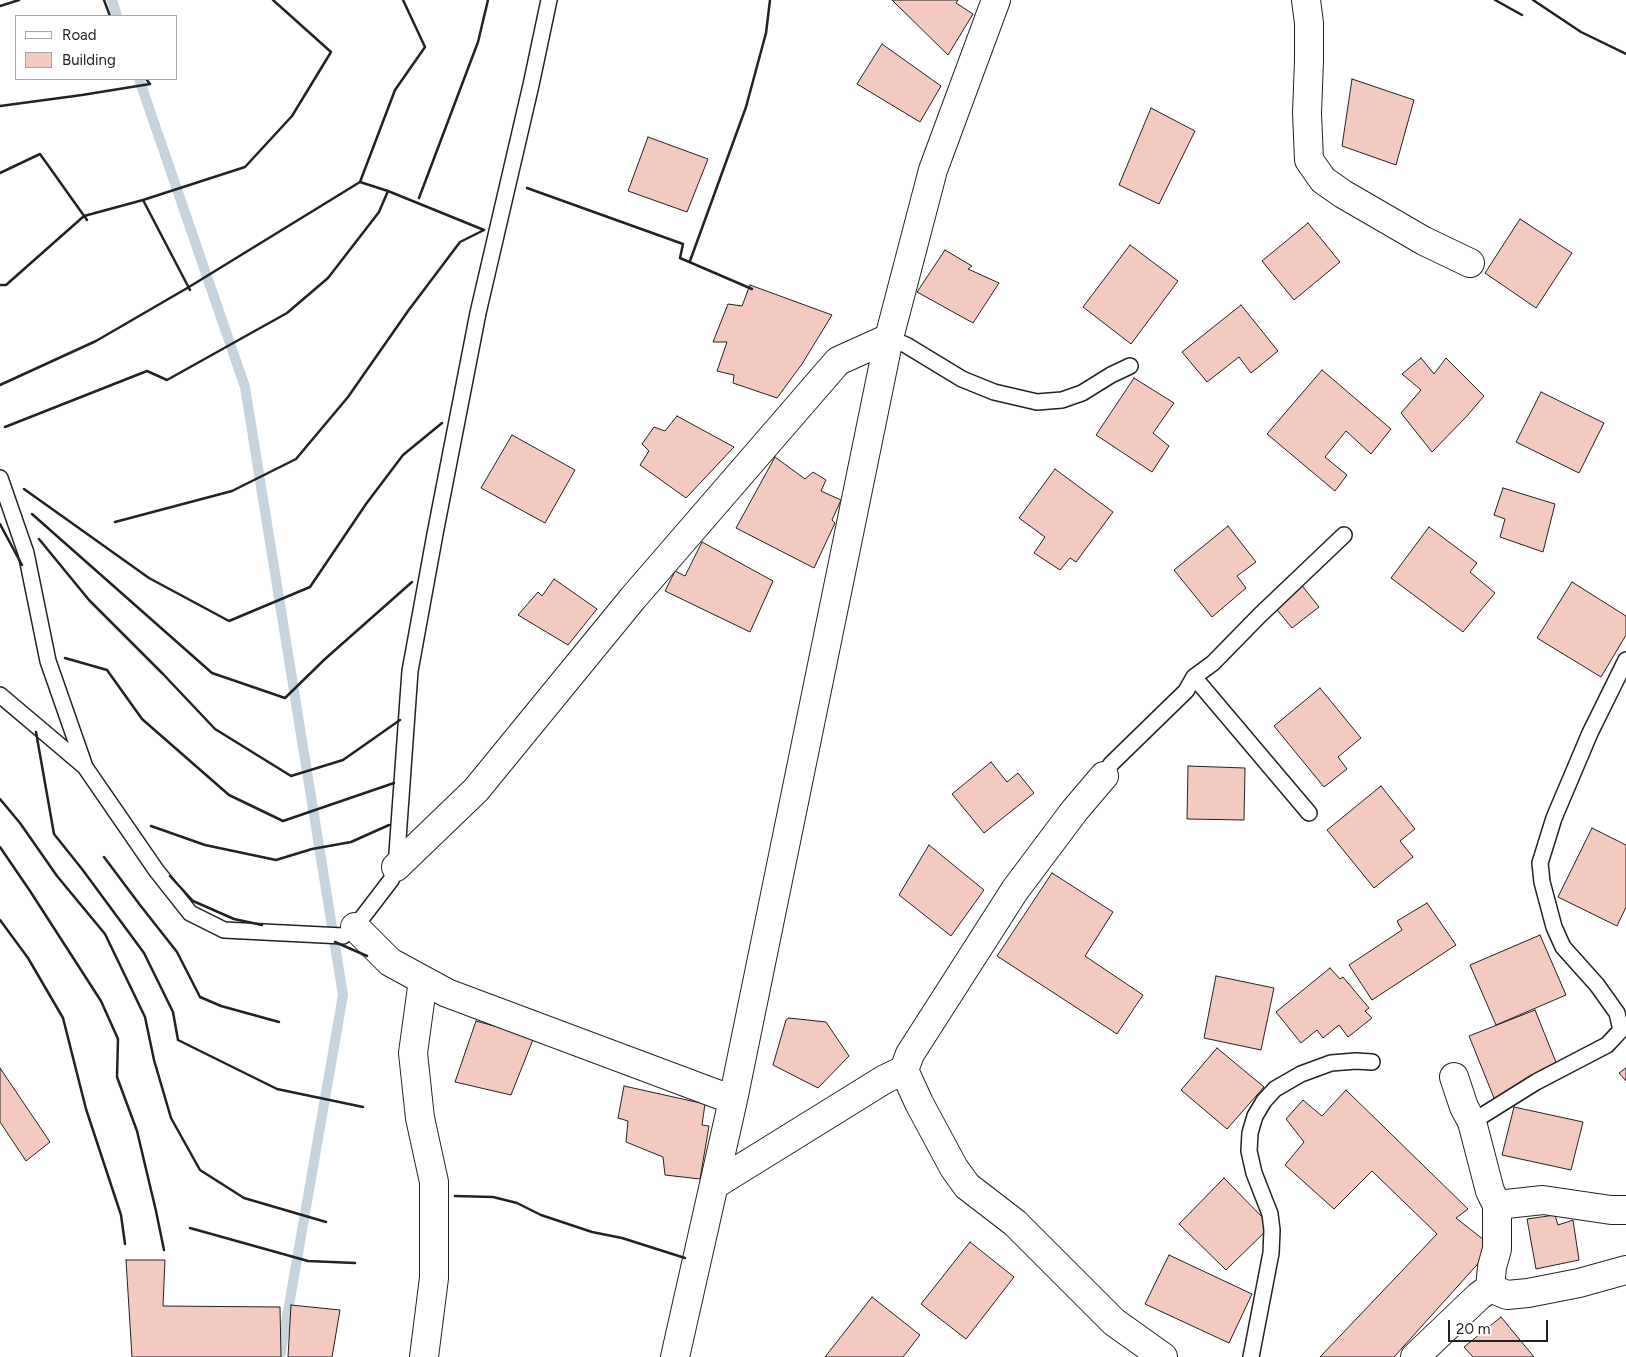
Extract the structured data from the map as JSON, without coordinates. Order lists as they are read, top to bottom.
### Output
{
  "legend": ["Road", "Building"],
  "scale_bar": "20 m"
}
